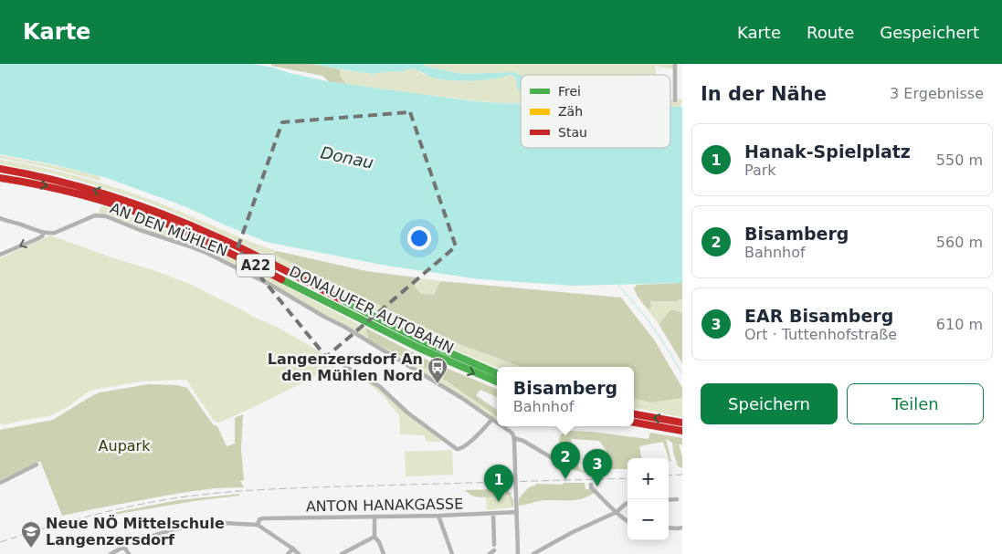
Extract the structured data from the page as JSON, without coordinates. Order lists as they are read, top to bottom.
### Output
{
  "streets": {
    "highway": ["A22", "DONAUUFER AUTOBAHN"],
    "street": ["AN DEN MÜHLEN", "ANTON HANAKGASSE"]
  },
  "water": ["Donau"],
  "parks": ["Aupark"],
  "places": {
    "bus stop": ["Langenzersdorf An den Mühlen Nord"],
    "school or university": ["Neue NÖ Mittelschule Langenzersdorf"]
  },
  "legend": ["Frei", "Zäh", "Stau"],
  "page": {
    "header": "Karte",
    "nav": ["Karte", "Route", "Gespeichert"],
    "heading": ["In der Nähe", "3 Ergebnisse"],
    "list": [
      {
        "mark": "1",
        "name": "Hanak-Spielplatz",
        "note": "Park",
        "value": "550 m"
      },
      {
        "mark": "2",
        "name": "Bisamberg",
        "note": "Bahnhof",
        "value": "560 m"
      },
      {
        "mark": "3",
        "name": "EAR Bisamberg",
        "note": "Ort · Tuttenhofstraße",
        "value": "610 m"
      }
    ],
    "popup": ["Bisamberg", "Bahnhof"],
    "buttons": ["Speichern", "Teilen"],
    "pins": ["2", "3", "1"],
    "map_buttons": ["+", "−"]
  }
}
